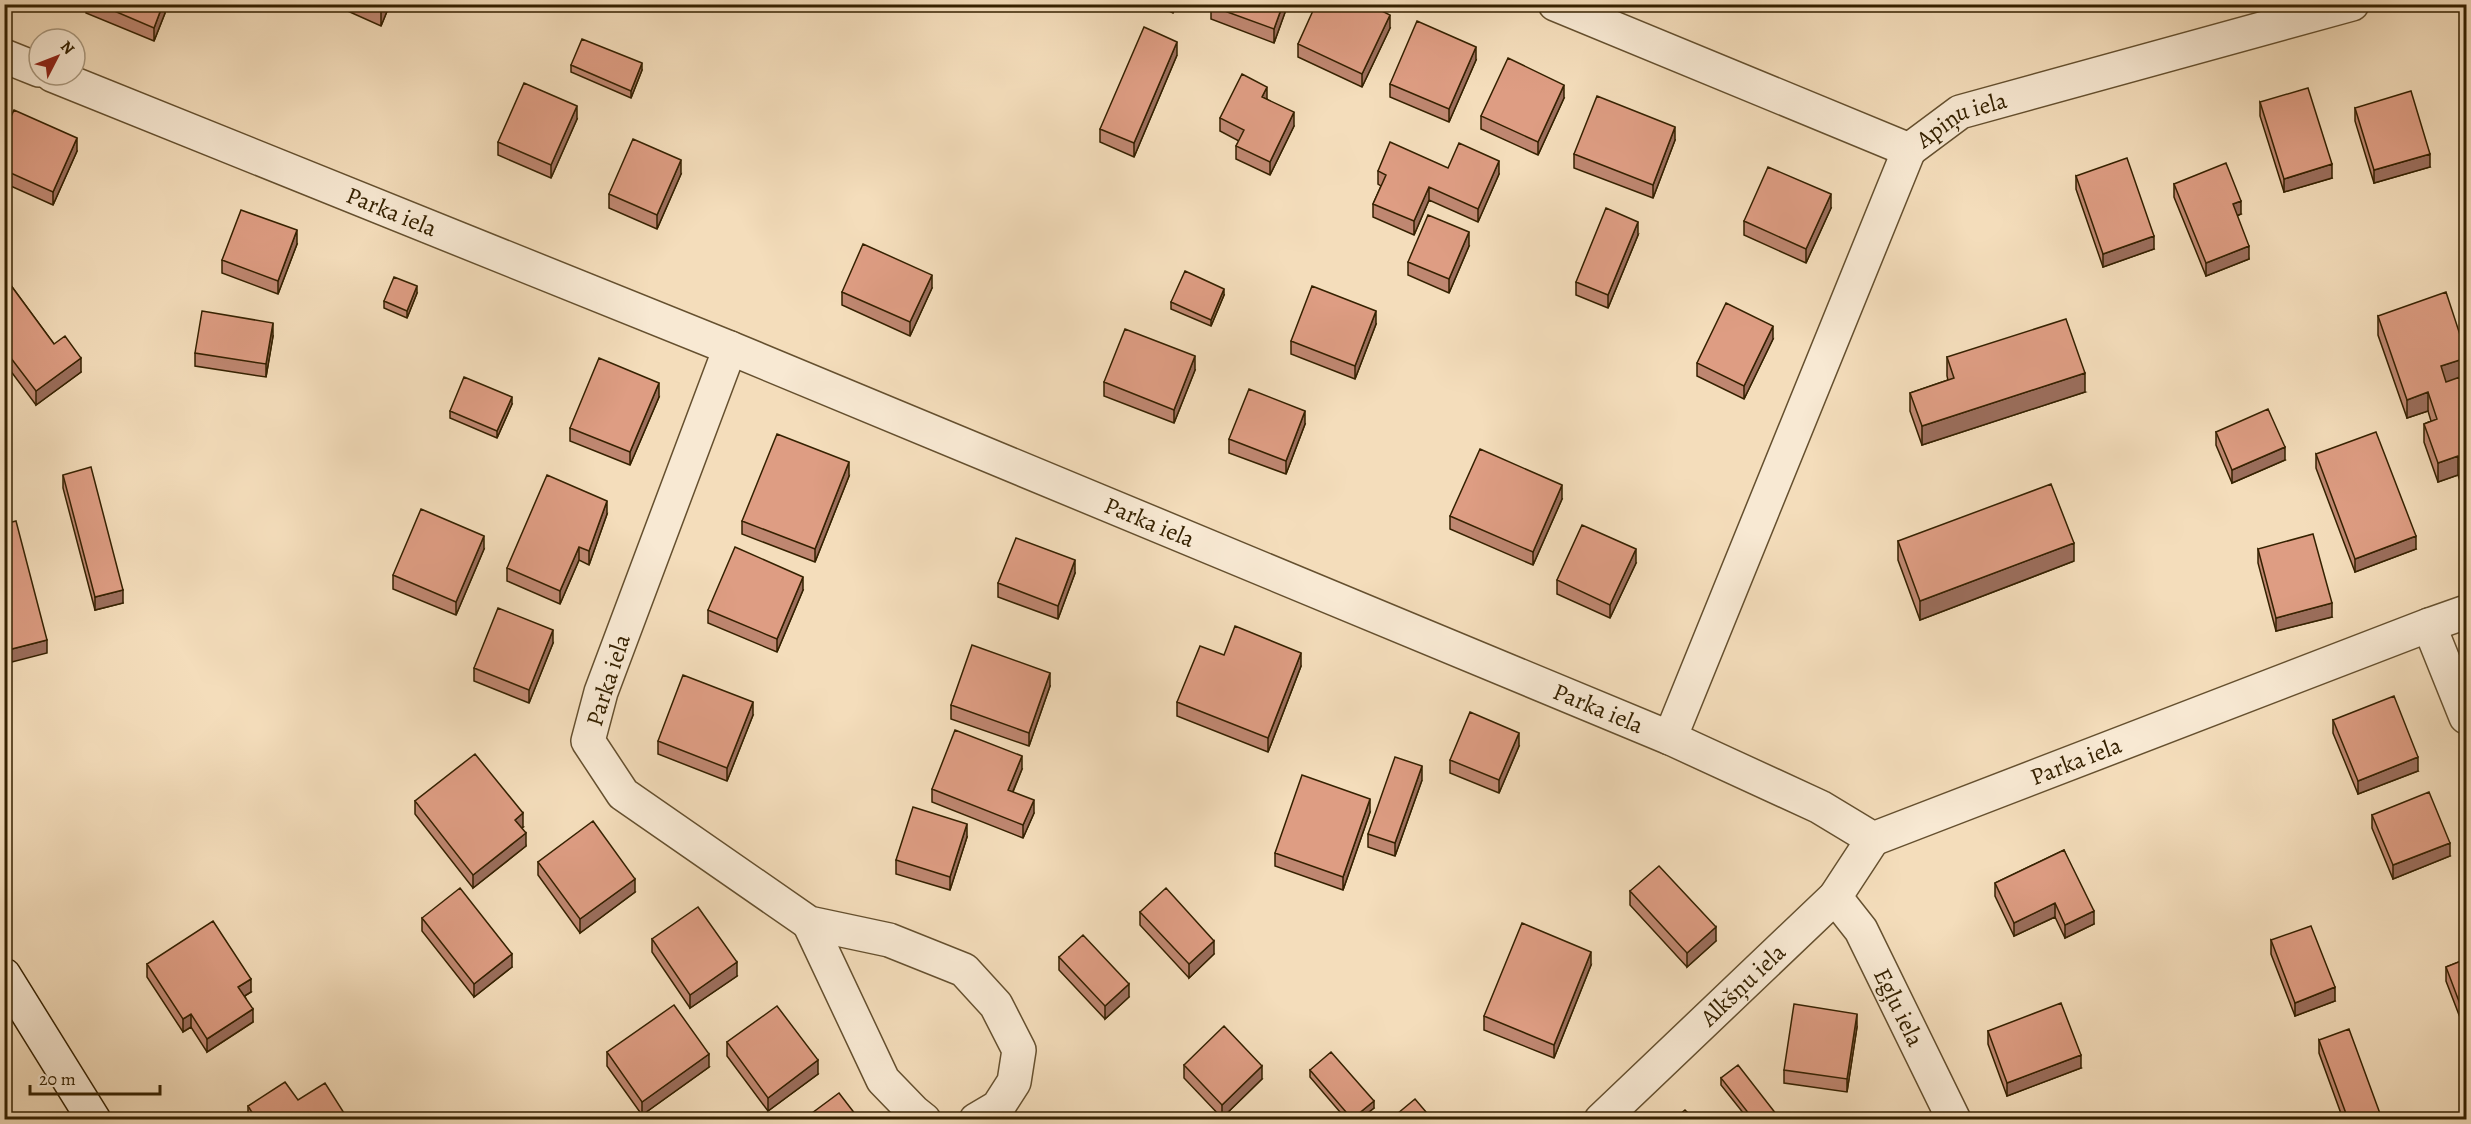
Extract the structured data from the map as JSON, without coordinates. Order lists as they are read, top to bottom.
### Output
{
  "streets": {
    "street": [
      "Apiņu iela",
      "Parka iela",
      "Alkšņu iela",
      "Egļu iela"
    ]
  },
  "crossings": [
    ["Parka iela", "Alkšņu iela"],
    ["Alkšņu iela", "Egļu iela"]
  ],
  "scale_bar": "20 m",
  "north": "top right"
}
